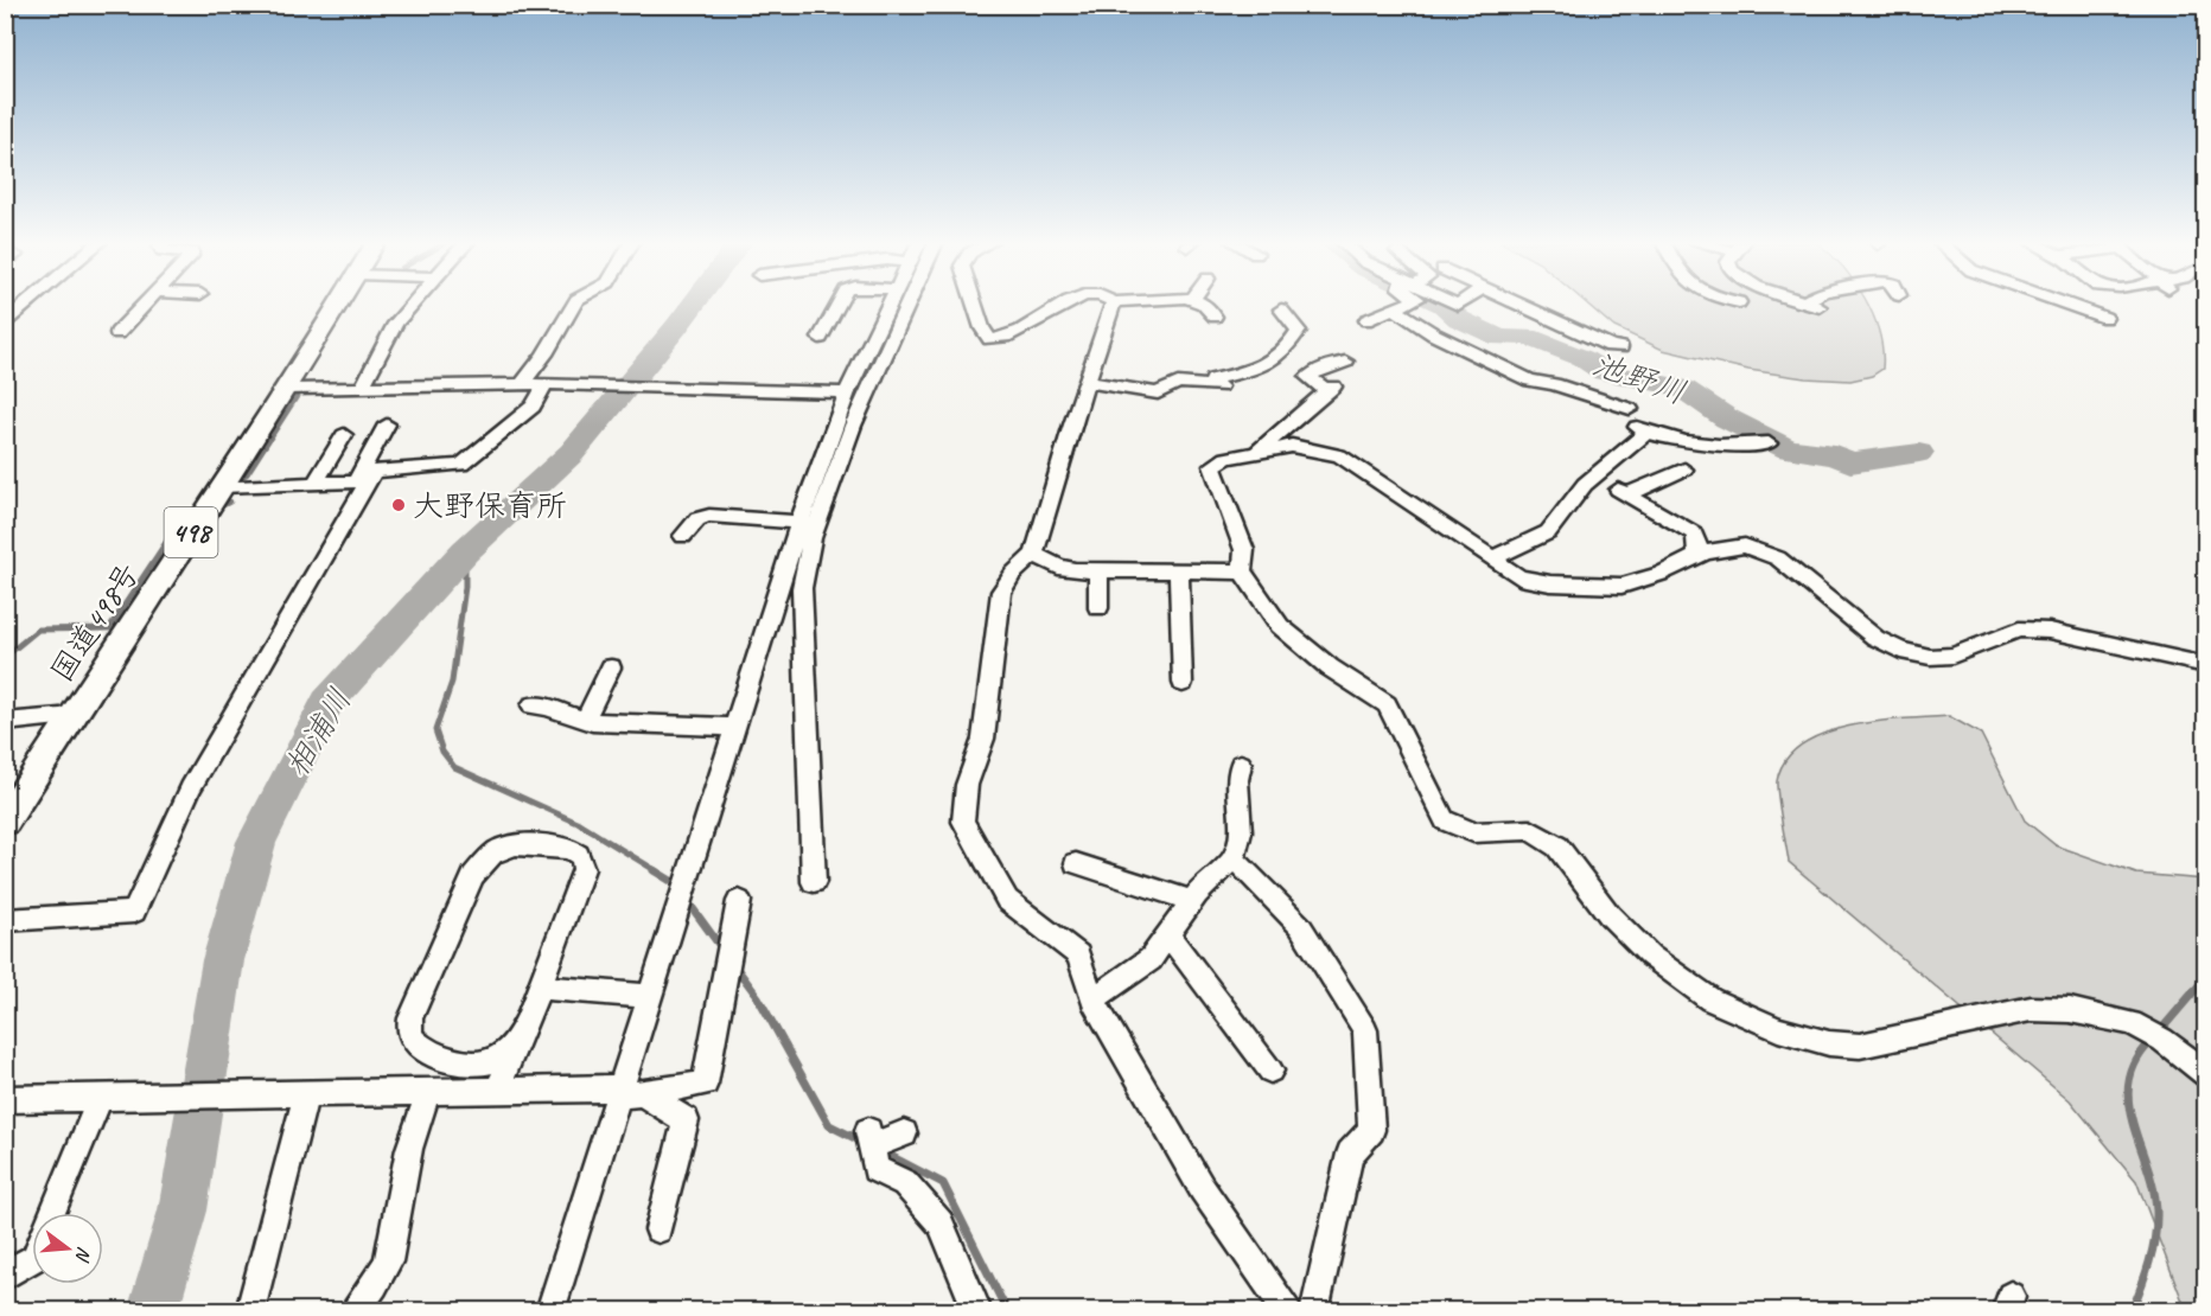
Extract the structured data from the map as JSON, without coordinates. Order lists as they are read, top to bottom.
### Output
{
  "streets": {
    "highway": ["498", "国道498号"]
  },
  "water": ["池野川", "相浦川"],
  "places": ["大野保育所"],
  "north": "right"
}
